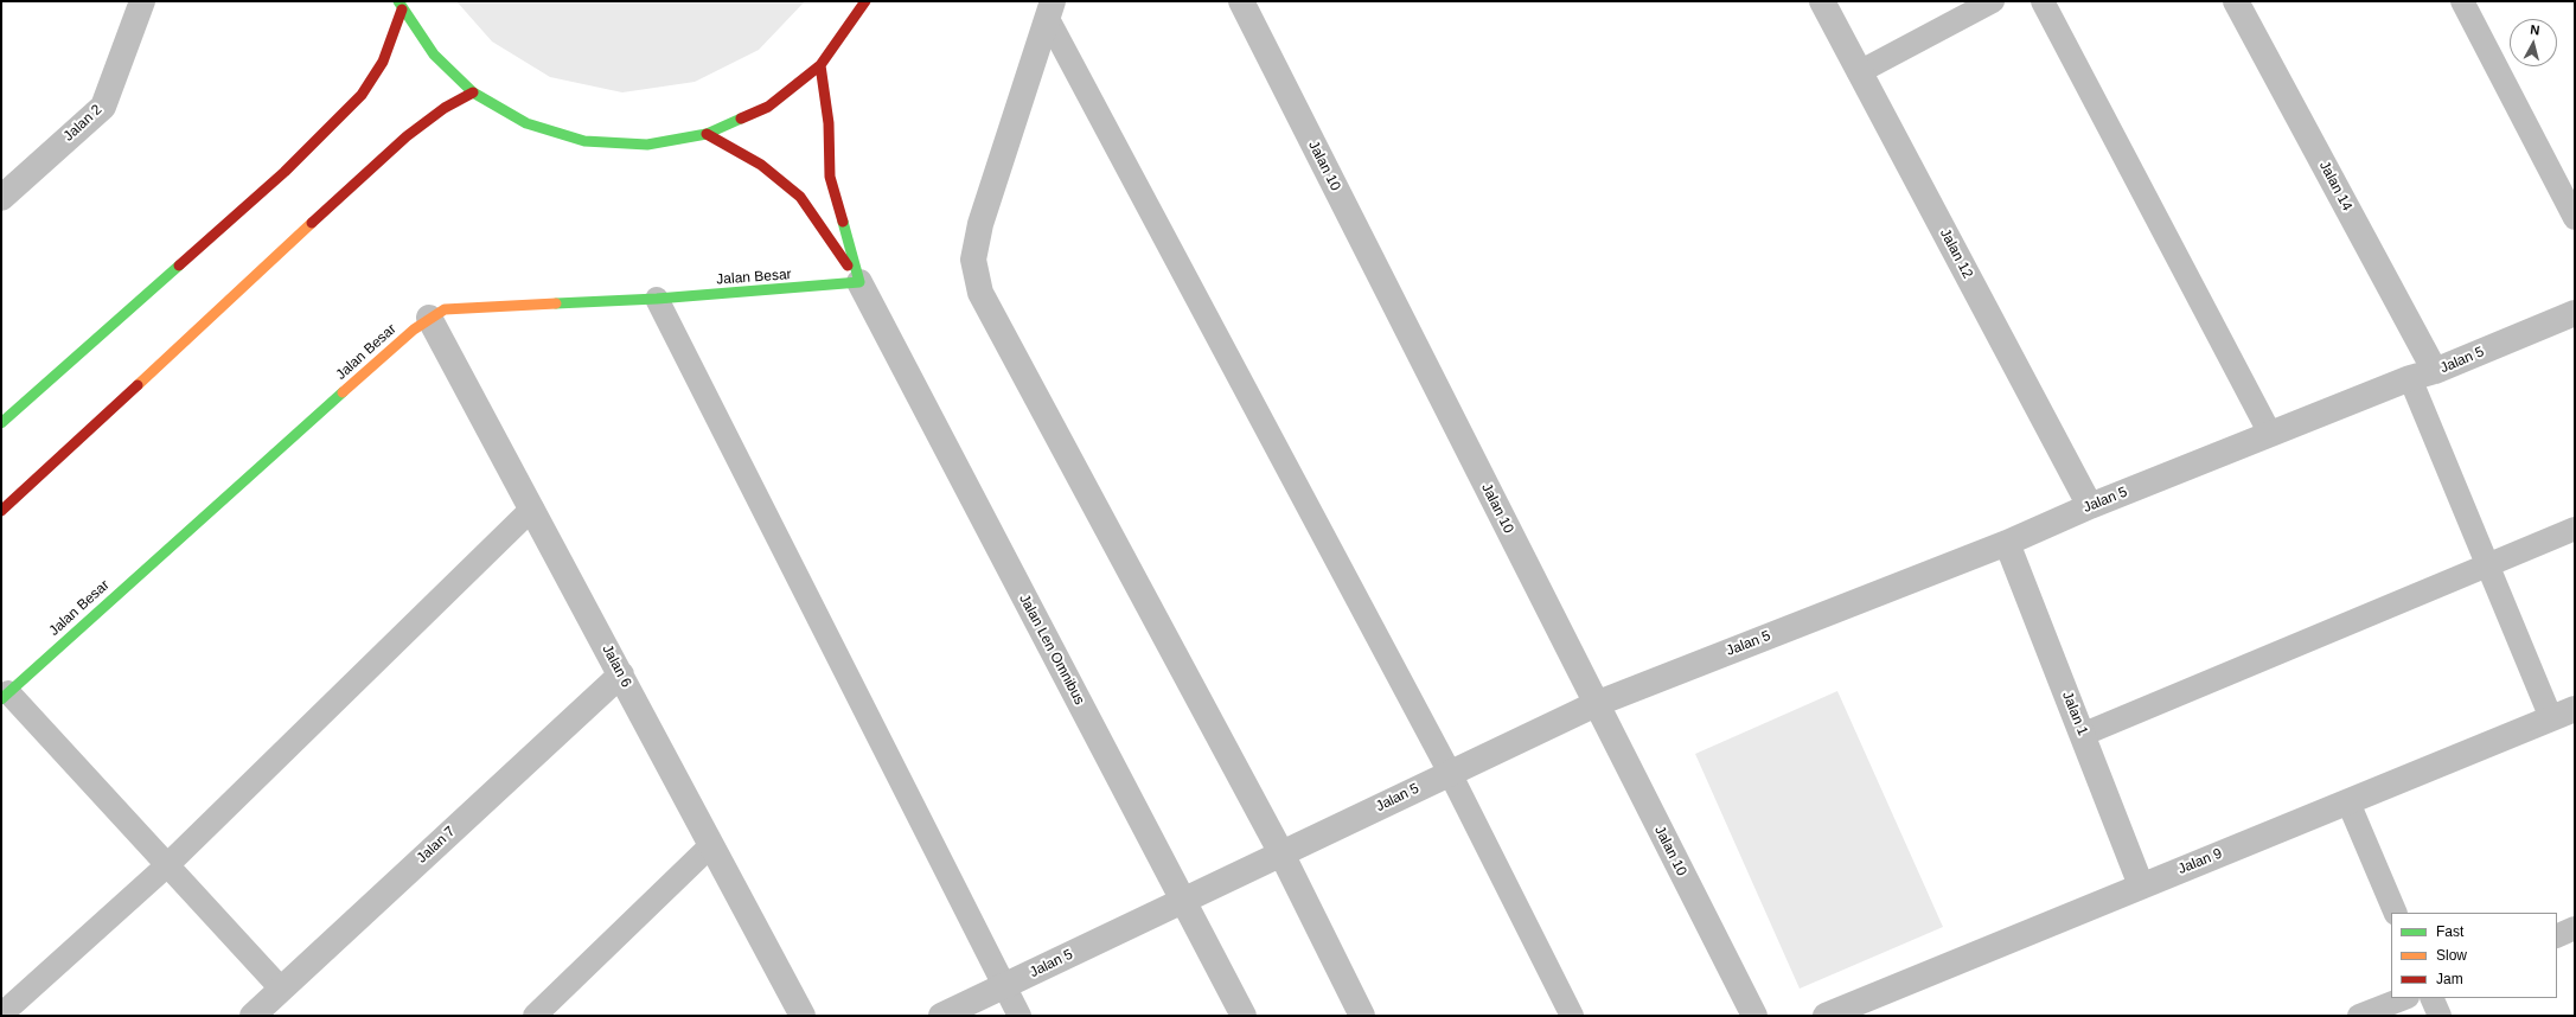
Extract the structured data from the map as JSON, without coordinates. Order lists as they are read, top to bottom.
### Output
{
  "streets": {
    "main road": ["Jalan Besar", "Jalan Len Omnibus"],
    "street": [
      "Jalan 2",
      "Jalan 10",
      "Jalan 14",
      "Jalan 12",
      "Jalan 5",
      "Jalan 6",
      "Jalan 1",
      "Jalan 7",
      "Jalan 9"
    ]
  },
  "crossings": [
    ["Jalan 10", "Jalan 5"],
    ["Jalan 14", "Jalan 5"],
    ["Jalan 12", "Jalan 5"],
    ["Jalan Besar", "Jalan Len Omnibus"],
    ["Jalan Besar", "Jalan 6"],
    ["Jalan 5", "Jalan Len Omnibus"],
    ["Jalan 5", "Jalan 1"],
    ["Jalan 6", "Jalan 7"],
    ["Jalan 1", "Jalan 9"]
  ],
  "legend": ["Fast", "Slow", "Jam"],
  "north": "top"
}
